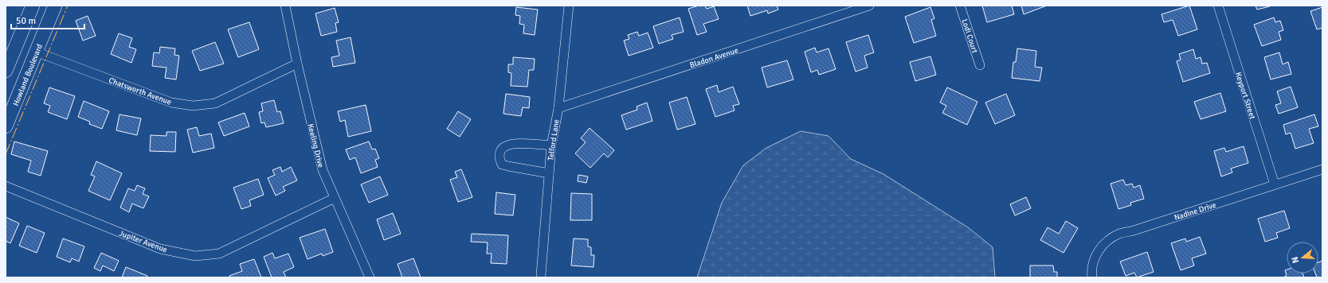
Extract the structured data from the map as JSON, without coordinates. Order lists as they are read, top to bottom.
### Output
{
  "streets": {
    "main road": ["Howland Boulevard"],
    "street": [
      "Lodi Court",
      "Bladon Avenue",
      "Chatsworth Avenue",
      "Keyport Street",
      "Telford Lane",
      "Keeling Drive",
      "Nadine Drive",
      "Jupiter Avenue"
    ]
  },
  "crossings": [
    ["Bladon Avenue", "Telford Lane"],
    ["Howland Boulevard", "Chatsworth Avenue"],
    ["Chatsworth Avenue", "Keeling Drive"],
    ["Keyport Street", "Nadine Drive"],
    ["Keeling Drive", "Jupiter Avenue"]
  ],
  "scale_bar": "50 m",
  "north": "left"
}
